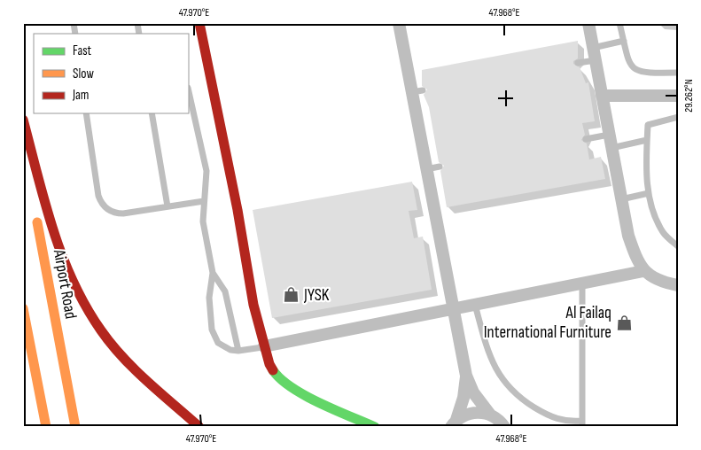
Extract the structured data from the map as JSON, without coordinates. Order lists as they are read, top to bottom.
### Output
{
  "streets": {
    "main road": ["Airport Road"]
  },
  "places": {
    "shop": ["JYSK", "Al Failaq International Furniture"]
  },
  "legend": ["Fast", "Slow", "Jam"],
  "coordinates": ["47.970°E", "47.968°E", "29.262°N"]
}
